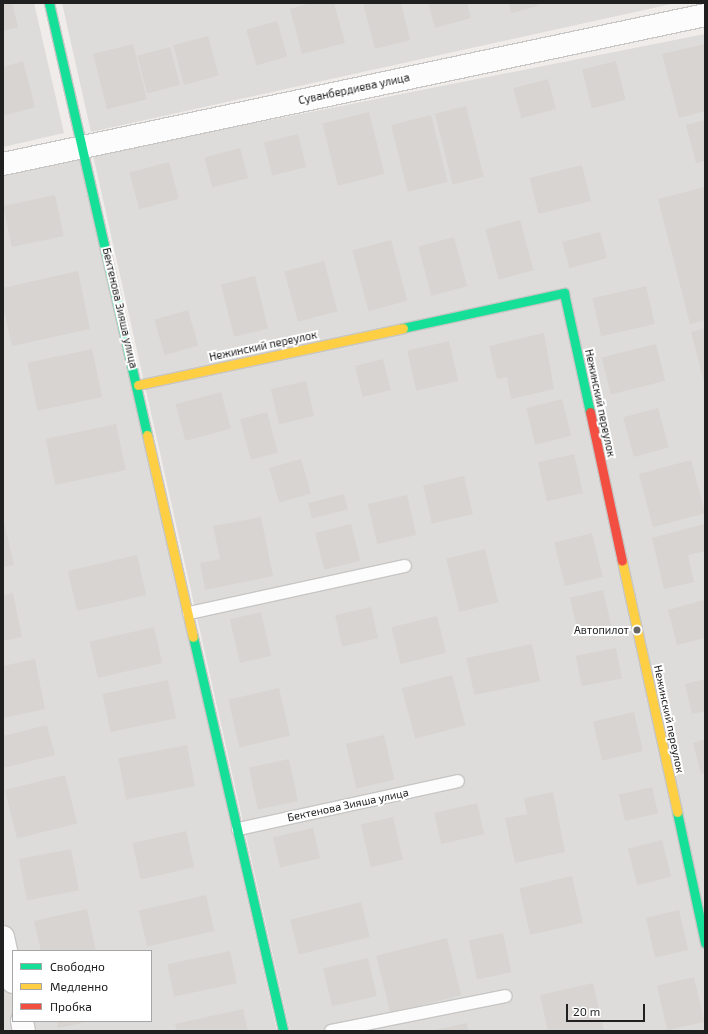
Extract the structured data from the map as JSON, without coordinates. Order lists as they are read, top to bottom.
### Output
{
  "streets": {
    "street": ["Суванбердиева улица", "Бектенова Зияша улица", "Нежинский переулок"]
  },
  "crossings": [
    ["Суванбердиева улица", "Бектенова Зияша улица"],
    ["Бектенова Зияша улица", "Нежинский переулок"]
  ],
  "places": ["Автопилот"],
  "legend": ["Свободно", "Медленно", "Пробка"],
  "scale_bar": "20 m"
}
